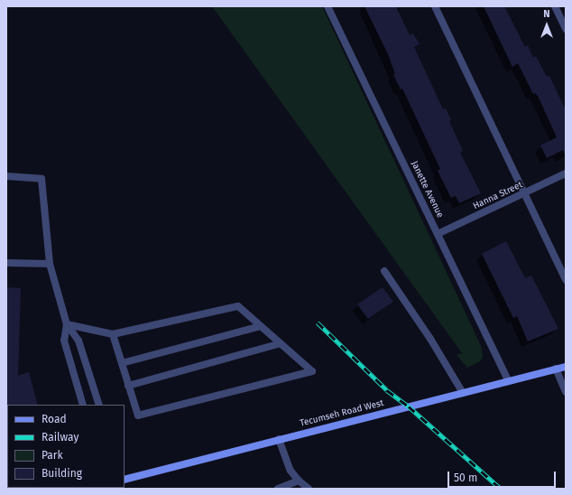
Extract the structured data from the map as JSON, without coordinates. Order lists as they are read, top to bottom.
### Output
{
  "streets": {
    "main road": ["Tecumseh Road West"],
    "street": ["Janette Avenue", "Hanna Street"]
  },
  "crossings": [
    ["Janette Avenue", "Hanna Street"],
    ["Janette Avenue", "Tecumseh Road West"]
  ],
  "legend": [
    "Road",
    "Railway",
    "Park",
    "Building"
  ],
  "scale_bar": "50 m",
  "north": "top"
}
